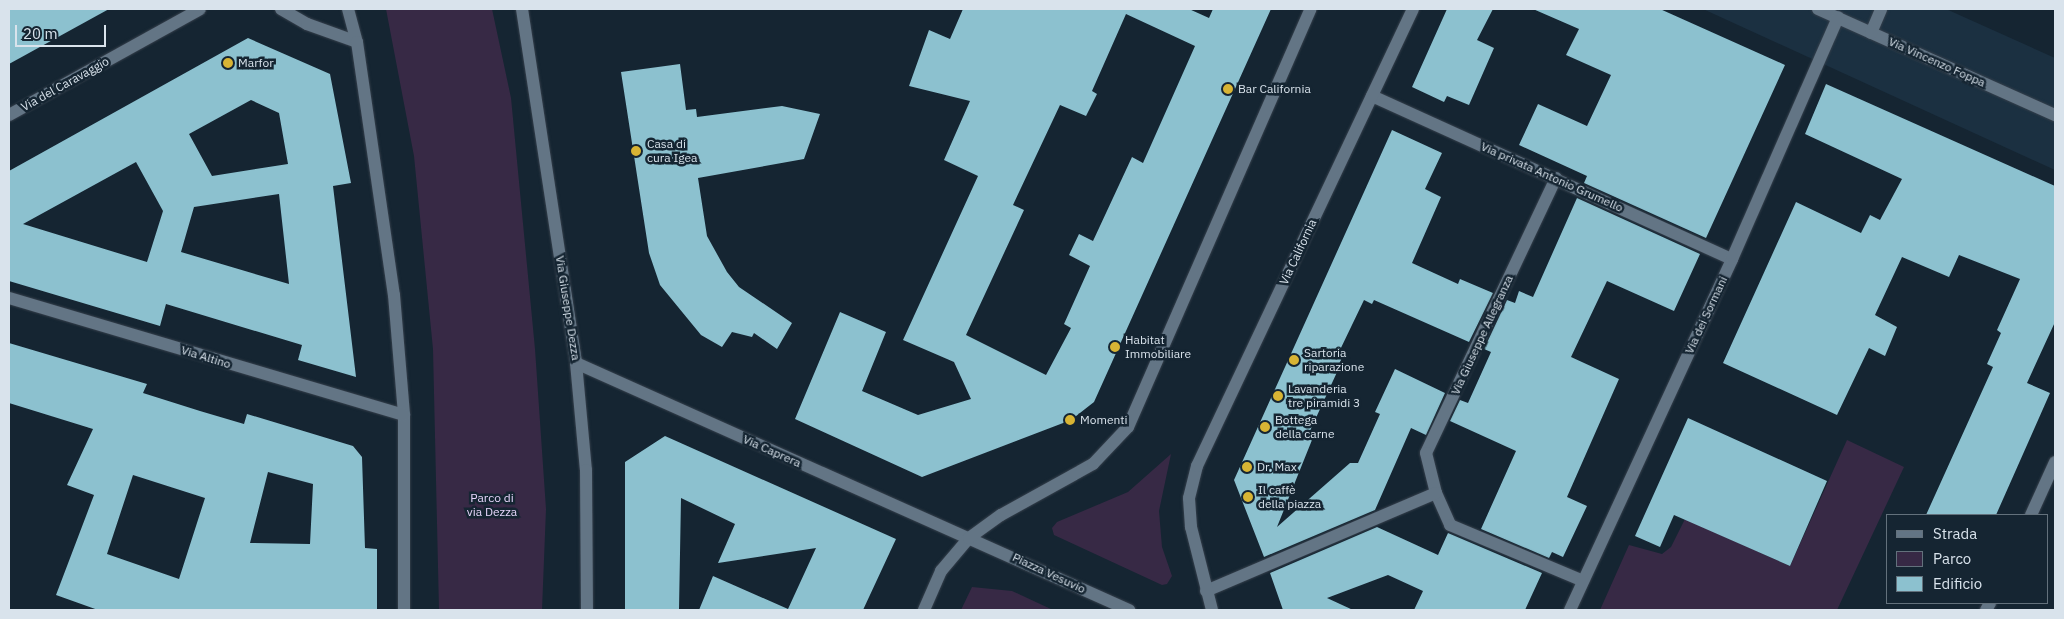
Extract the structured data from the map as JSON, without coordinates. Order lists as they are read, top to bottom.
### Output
{
  "streets": {
    "street": [
      "Via Vincenzo Foppa",
      "Via del Caravaggio",
      "Via privata Antonio Grumello",
      "Via California",
      "Via Giuseppe Dezza",
      "Via dei Sormani",
      "Via Giuseppe Allegranza",
      "Via Altino",
      "Via Caprera",
      "Piazza Vesuvio"
    ]
  },
  "crossings": [
    ["Via Vincenzo Foppa", "Via dei Sormani"],
    ["Via privata Antonio Grumello", "Via California"],
    ["Via privata Antonio Grumello", "Via dei Sormani"],
    ["Via privata Antonio Grumello", "Via Giuseppe Allegranza"],
    ["Via Giuseppe Dezza", "Via Caprera"],
    ["Via dei Sormani", "Via Giuseppe Allegranza"],
    ["Via Caprera", "Piazza Vesuvio"]
  ],
  "parks": ["Parco di via Dezza"],
  "places": [
    "Marfor",
    "Bar California",
    "Casa di cura Igea",
    "Habitat Immobiliare",
    "Sartoria riparazione",
    "Lavanderia tre piramidi 3",
    "Momenti",
    "Bottega della carne",
    "Dr. Max",
    "Il caffè della piazza"
  ],
  "legend": ["Strada", "Parco", "Edificio"],
  "scale_bar": "20 m"
}
